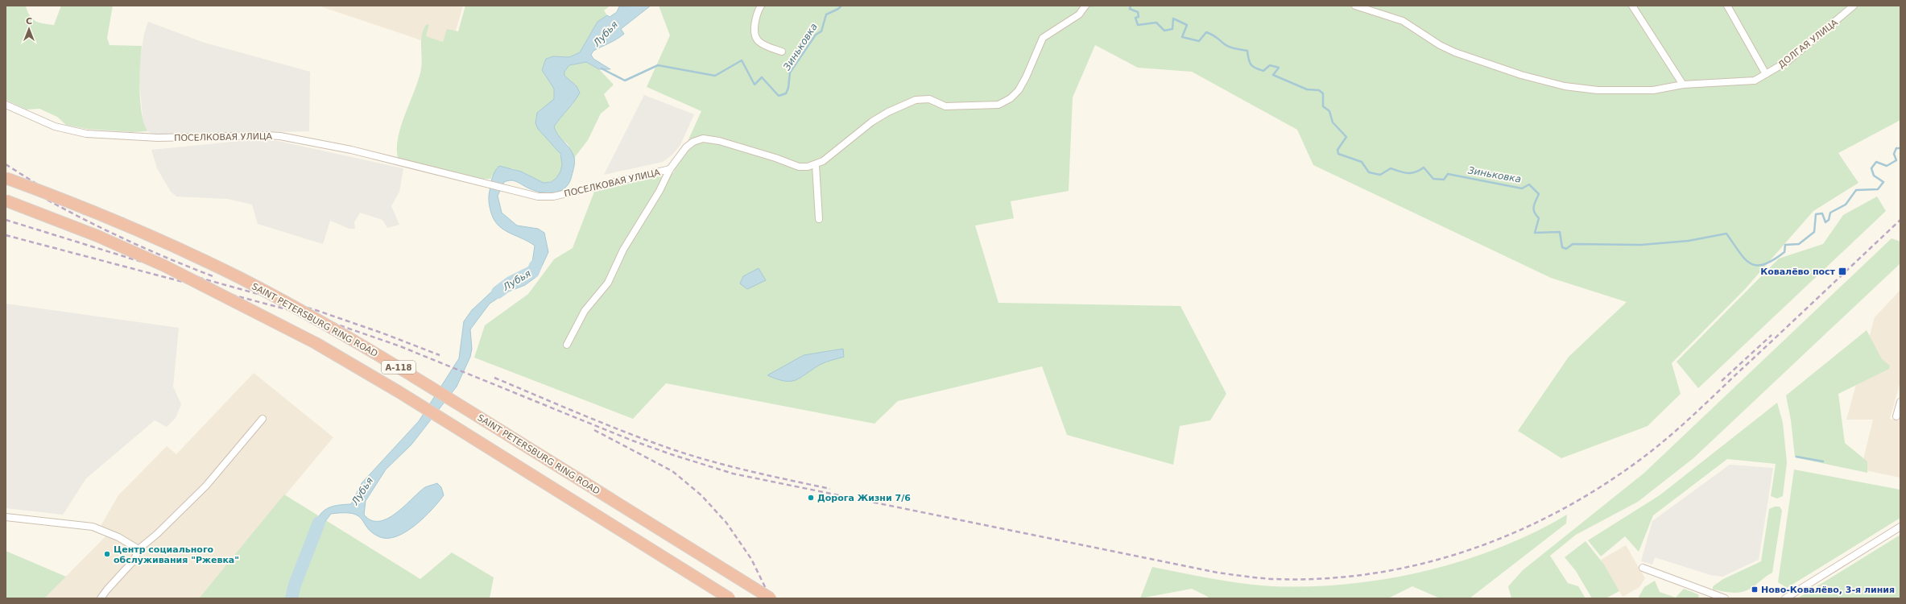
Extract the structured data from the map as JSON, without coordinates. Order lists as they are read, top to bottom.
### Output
{
  "streets": {
    "highway": ["SAINT PETERSBURG RING ROAD", "А-118"],
    "street": ["ДОЛГАЯ УЛИЦА", "ПОСЕЛКОВАЯ УЛИЦА"]
  },
  "water": ["Лубья", "Зиньковка"],
  "places": {
    "transit": ["Ковалёво пост", "Ново-Ковалёво, 3-я линия"],
    "other": ["Дорога Жизни 7/6", "Центр социального обслуживания \"Ржевка\""]
  },
  "north": "top"
}
